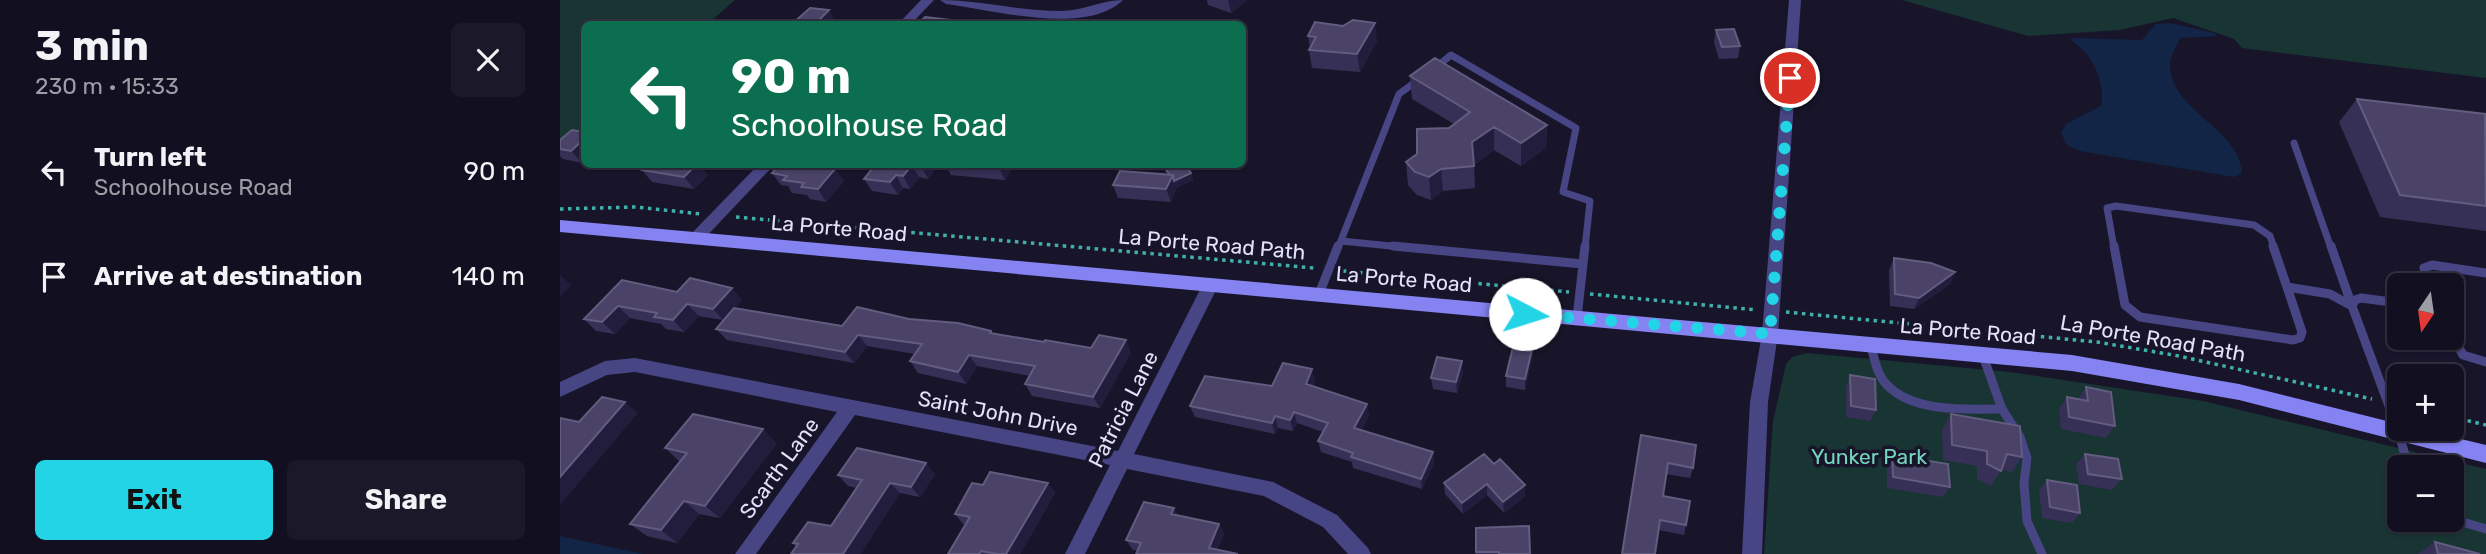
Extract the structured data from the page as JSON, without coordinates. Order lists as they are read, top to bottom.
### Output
{
  "streets": {
    "street": [
      "La Porte Road",
      "Patricia Lane",
      "Saint John Drive",
      "Scarth Lane"
    ],
    "path": ["La Porte Road Path"]
  },
  "crossings": [
    ["La Porte Road", "Patricia Lane"],
    ["Patricia Lane", "Saint John Drive"],
    ["Saint John Drive", "Scarth Lane"]
  ],
  "parks": ["Yunker Park"],
  "north": "bottom",
  "page": {
    "heading": ["3 min", "230 m · 15:33"],
    "turn": ["90 m", "Schoolhouse Road"],
    "list": [
      {
        "name": "Turn left",
        "note": "Schoolhouse Road",
        "value": "90 m"
      },
      {
        "name": "Arrive at destination",
        "value": "140 m"
      }
    ],
    "map_buttons": ["+", "−"],
    "buttons": ["Exit", "Share"]
  }
}
